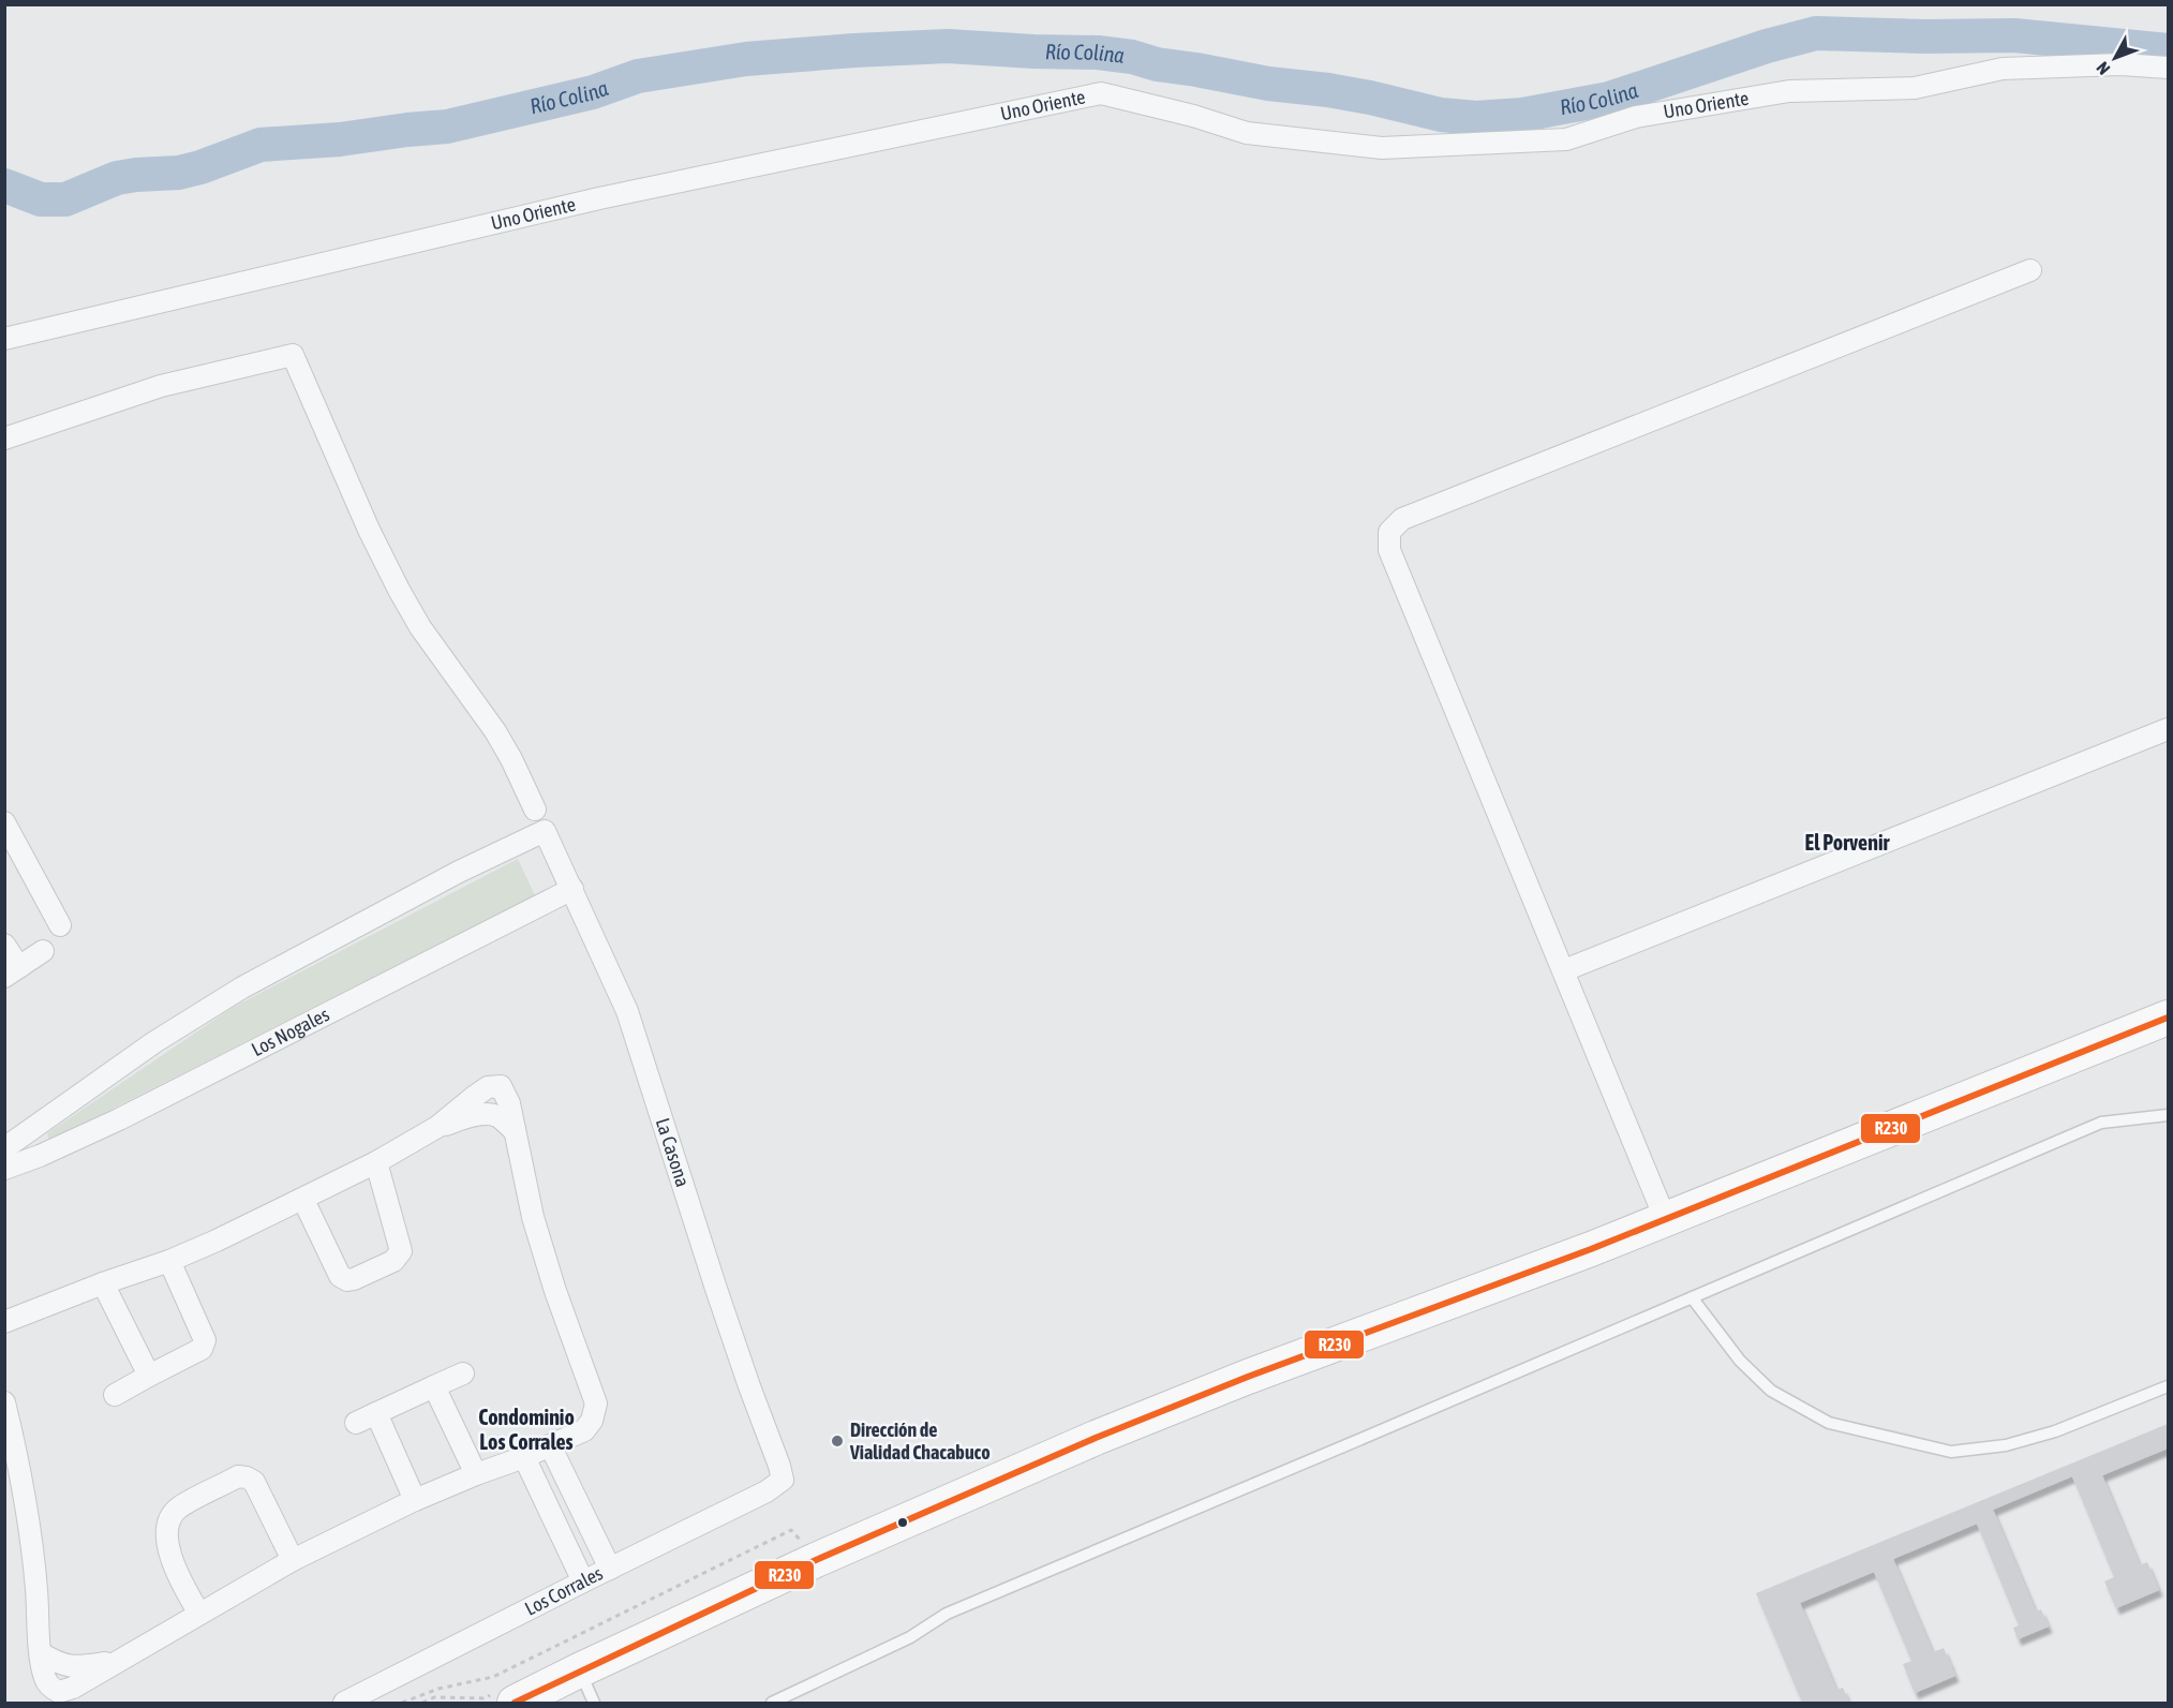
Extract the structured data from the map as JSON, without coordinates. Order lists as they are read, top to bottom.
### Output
{
  "streets": {
    "street": [
      "Uno Oriente",
      "Los Nogales",
      "La Casona",
      "Los Corrales"
    ]
  },
  "crossings": [
    ["Los Nogales", "La Casona"],
    ["La Casona", "Los Corrales"]
  ],
  "districts": ["El Porvenir", "Condominio Los Corrales"],
  "water": ["Río Colina"],
  "places": ["Dirección de Vialidad Chacabuco"],
  "lines": ["transit line R230"],
  "north": "bottom left"
}
